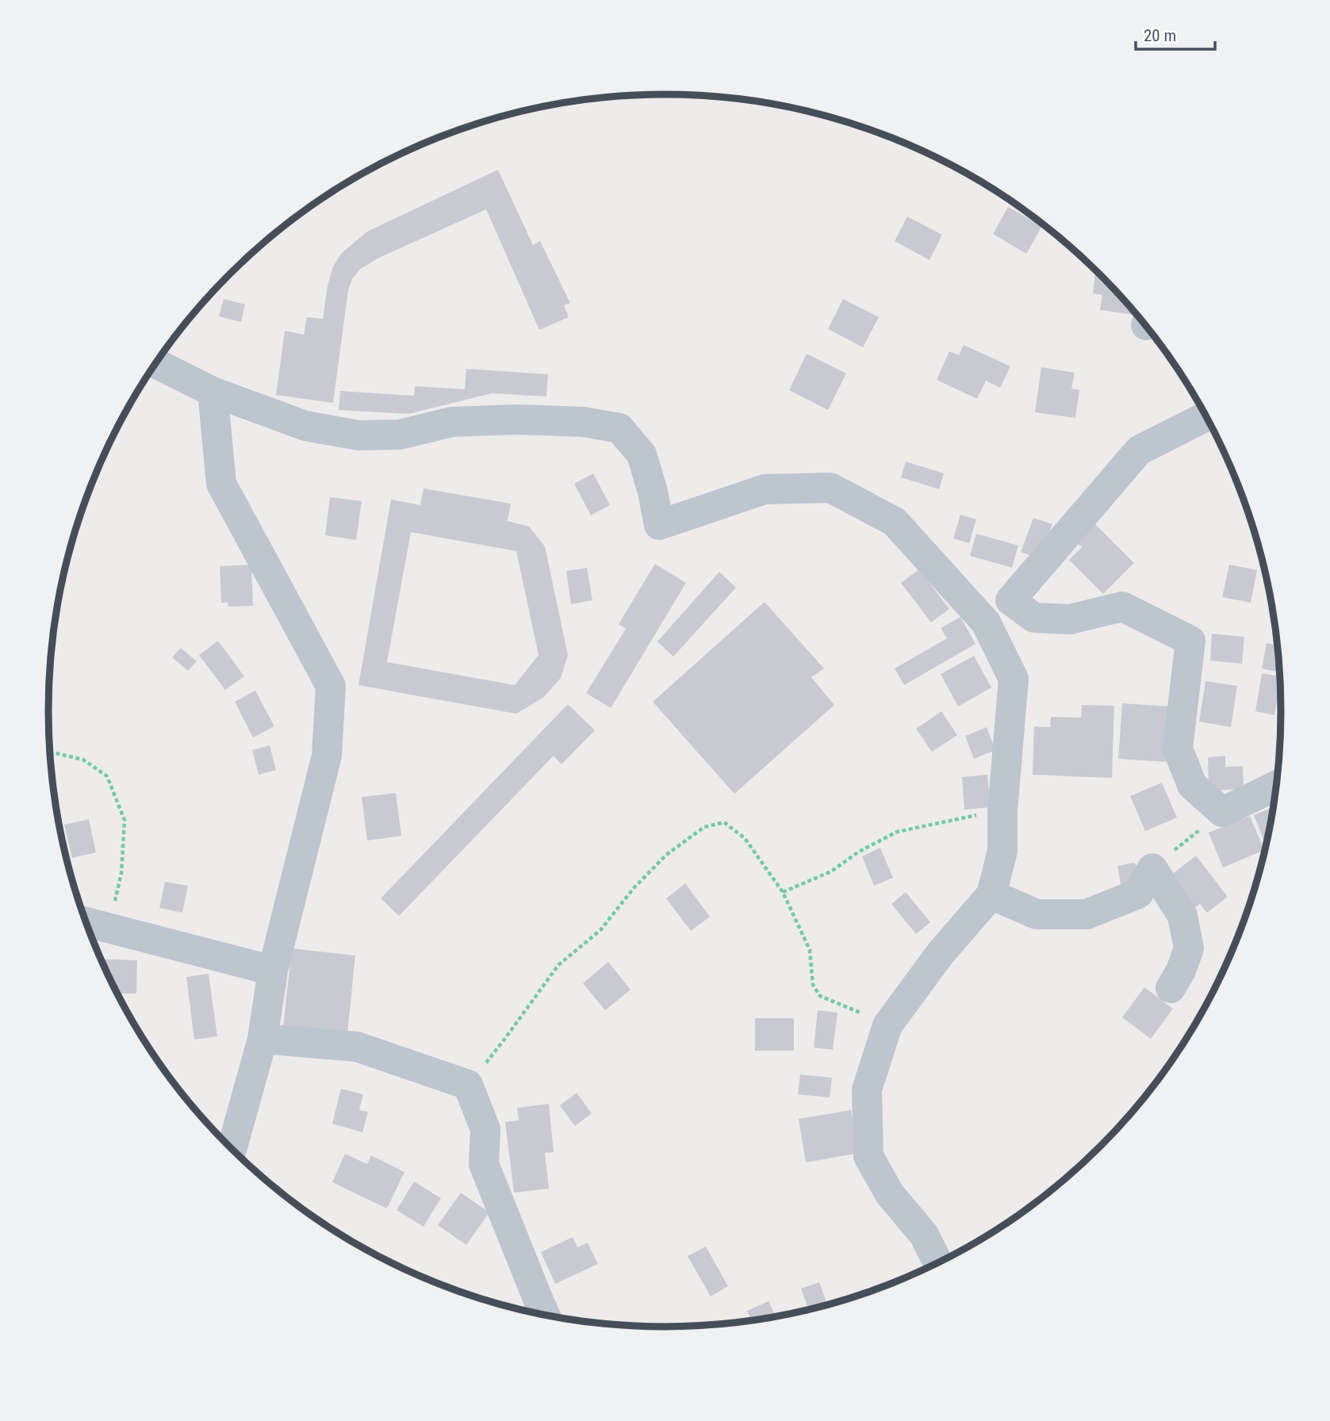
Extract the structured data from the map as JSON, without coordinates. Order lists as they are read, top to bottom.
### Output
{
  "scale_bar": "20 m"
}
